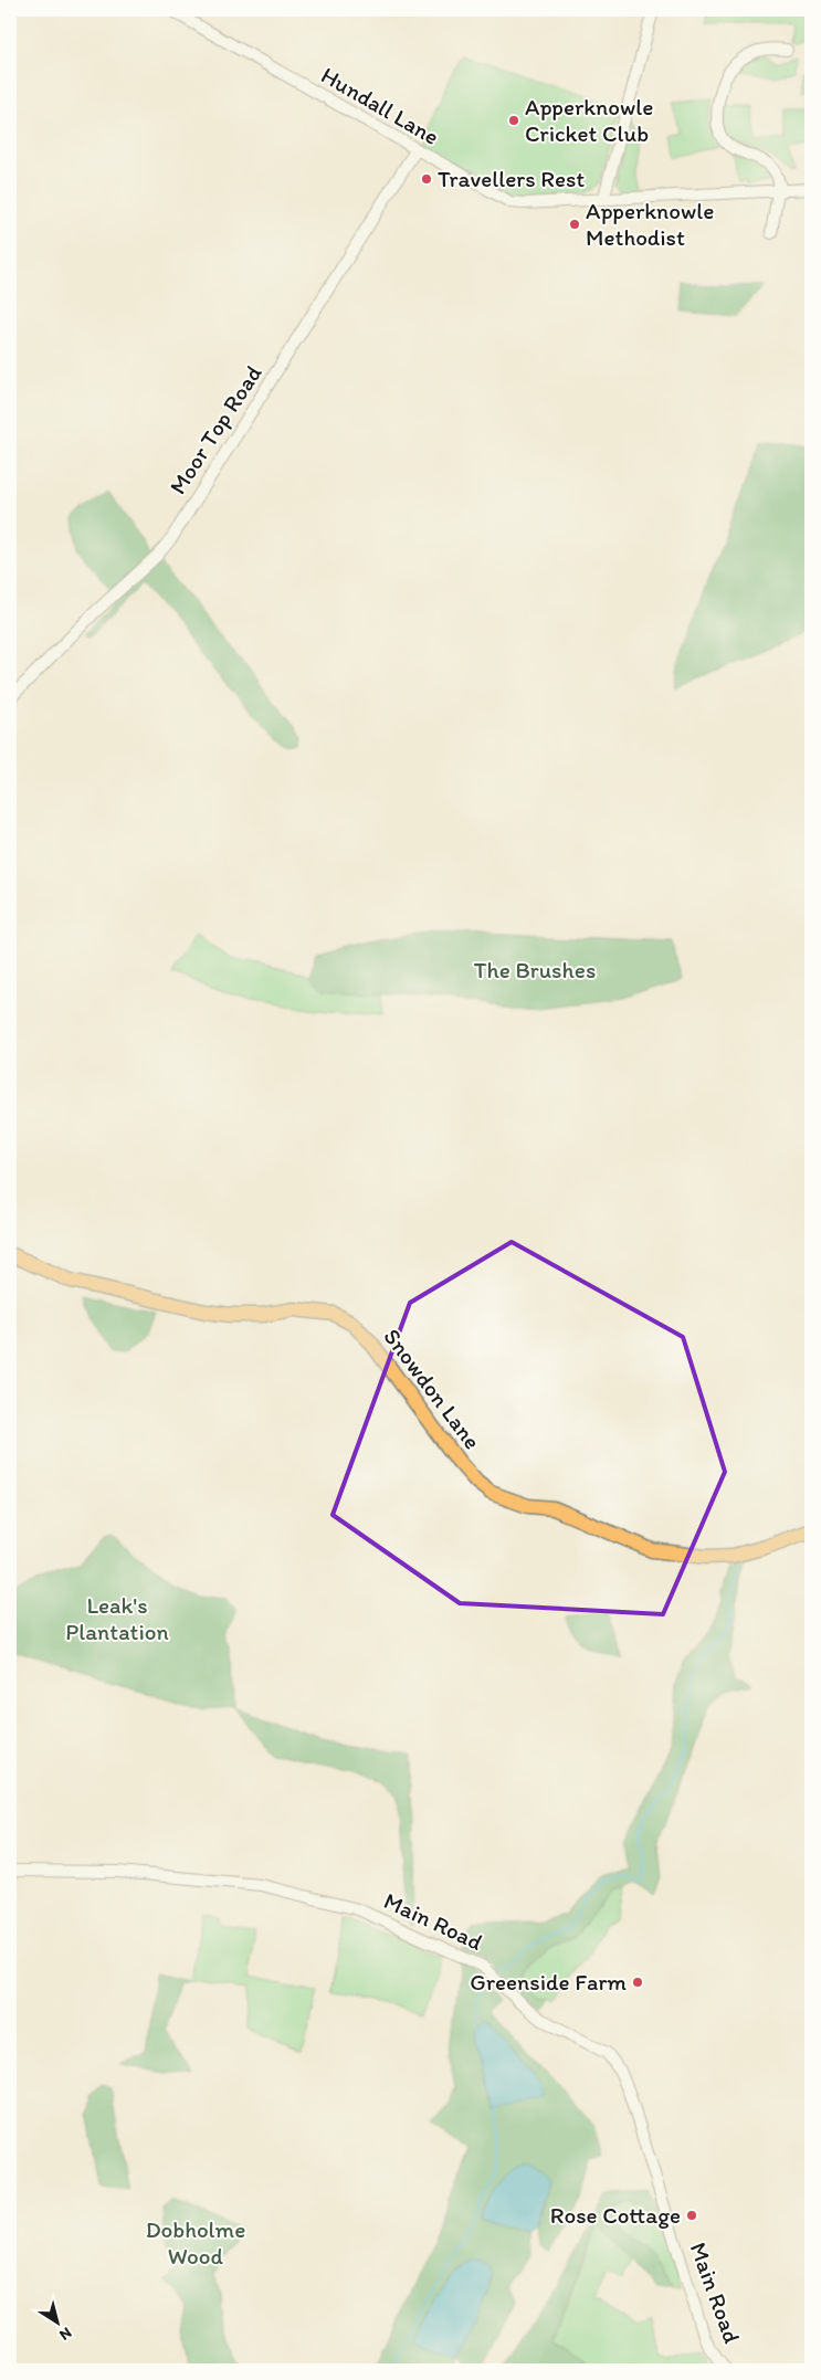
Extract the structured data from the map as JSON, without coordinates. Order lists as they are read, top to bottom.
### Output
{
  "streets": {
    "main road": ["Snowdon Lane"],
    "street": ["Hundall Lane", "Moor Top Road", "Main Road"]
  },
  "crossings": [
    ["Hundall Lane", "Moor Top Road"]
  ],
  "parks": ["The Brushes", "Leak's Plantation", "Dobholme Wood"],
  "places": [
    "Apperknowle Cricket Club",
    "Travellers Rest",
    "Apperknowle Methodist",
    "Greenside Farm",
    "Rose Cottage"
  ],
  "north": "bottom right"
}
